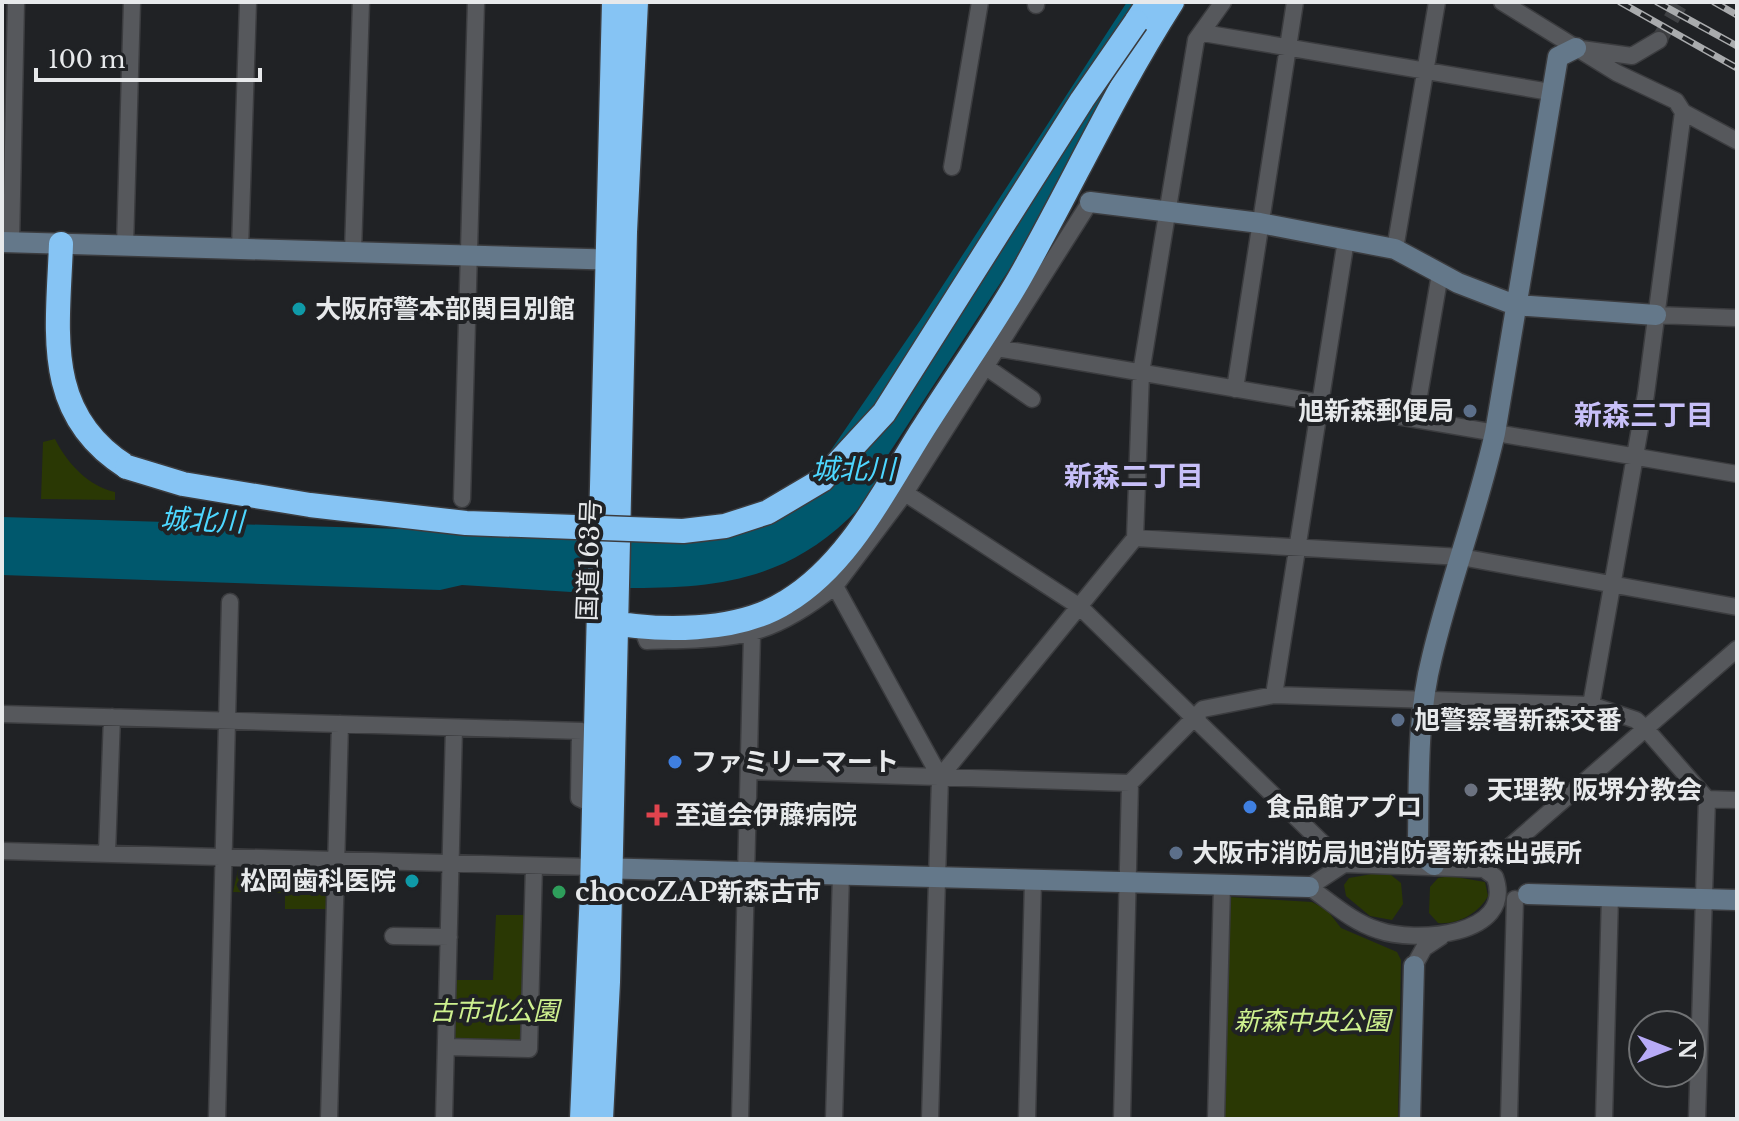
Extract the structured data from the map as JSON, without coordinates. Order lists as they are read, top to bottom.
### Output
{
  "streets": {
    "highway": ["国道163号"]
  },
  "districts": ["新森三丁目", "新森二丁目"],
  "water": ["城北川"],
  "parks": ["古市北公園", "新森中央公園"],
  "places": {
    "other": [
      "大阪府警本部関目別館",
      "旭新森郵便局",
      "旭警察署新森交番",
      "ファミリーマート",
      "天理教 阪堺分教会",
      "食品館アプロ",
      "大阪市消防局旭消防署新森出張所",
      "松岡歯科医院",
      "chocoZAP新森古市"
    ],
    "health": ["至道会伊藤病院"]
  },
  "scale_bar": "100 m",
  "north": "right"
}
